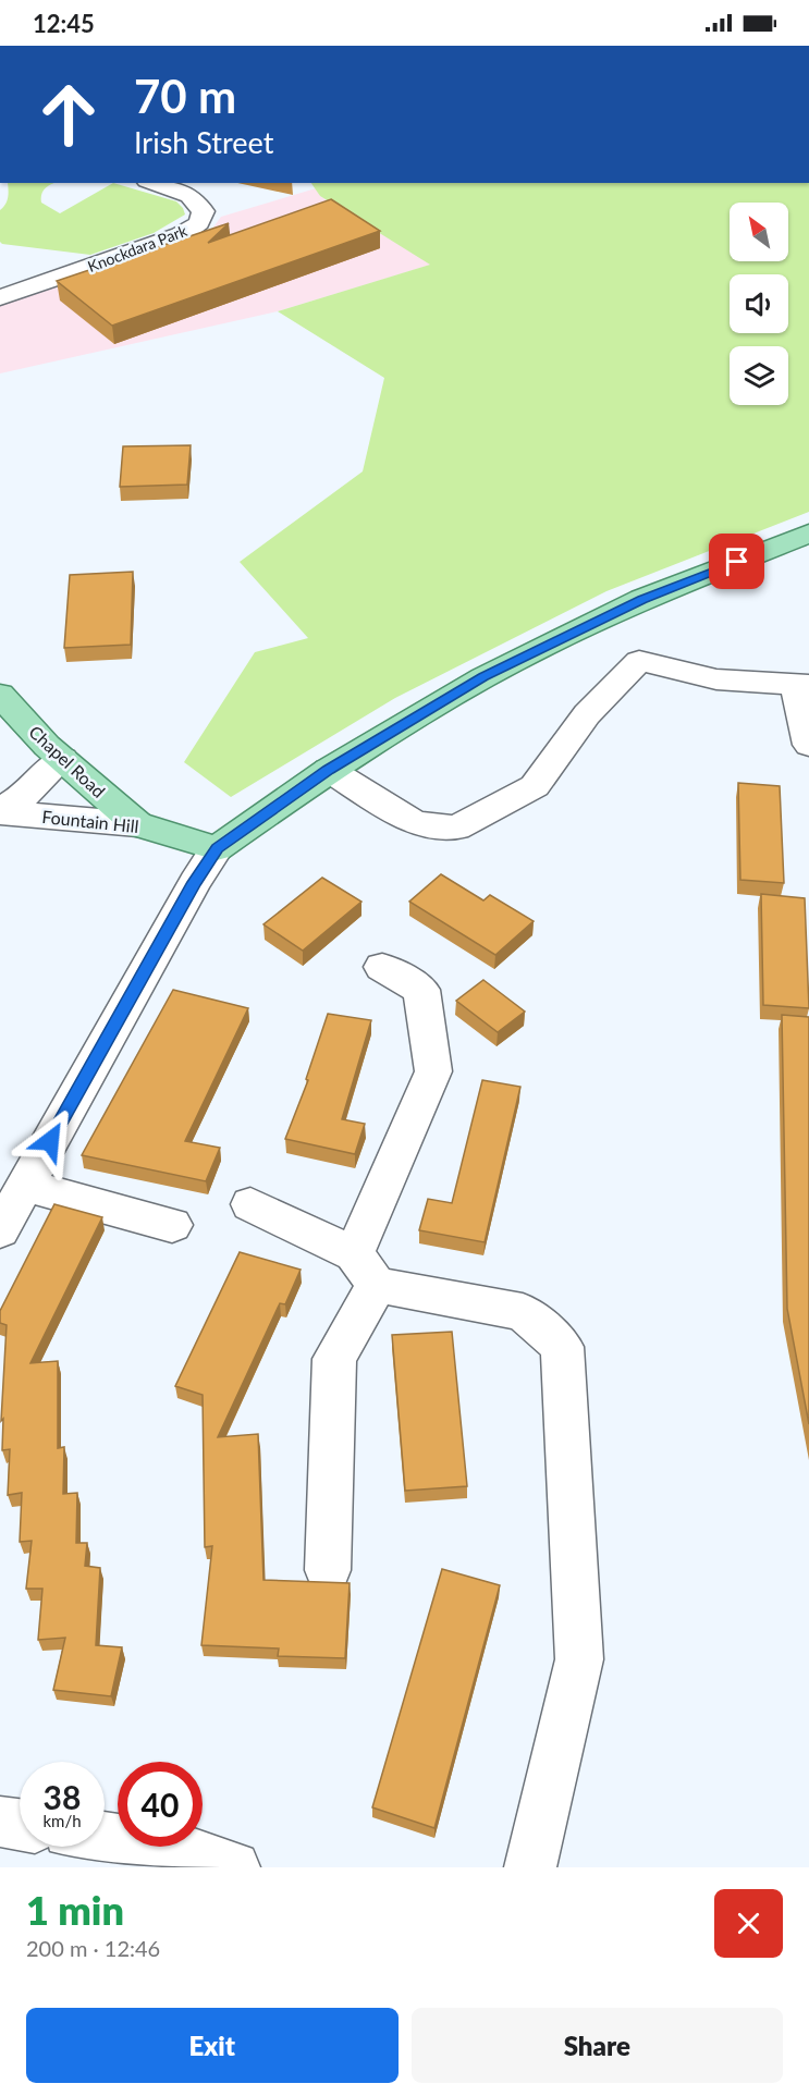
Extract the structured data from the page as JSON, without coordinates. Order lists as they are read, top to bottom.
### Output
{
  "streets": {
    "main road": ["Chapel Road", "Fountain Hill"],
    "street": ["Knockdara Park"]
  },
  "crossings": [
    ["Chapel Road", "Fountain Hill"]
  ],
  "north": "top left",
  "page": {
    "status": "12:45",
    "turn": ["70 m", "Irish Street"],
    "speed": "38 km/h",
    "limit": "40",
    "heading": ["1 min", "200 m · 12:46"],
    "buttons": ["Exit", "Share"]
  }
}
